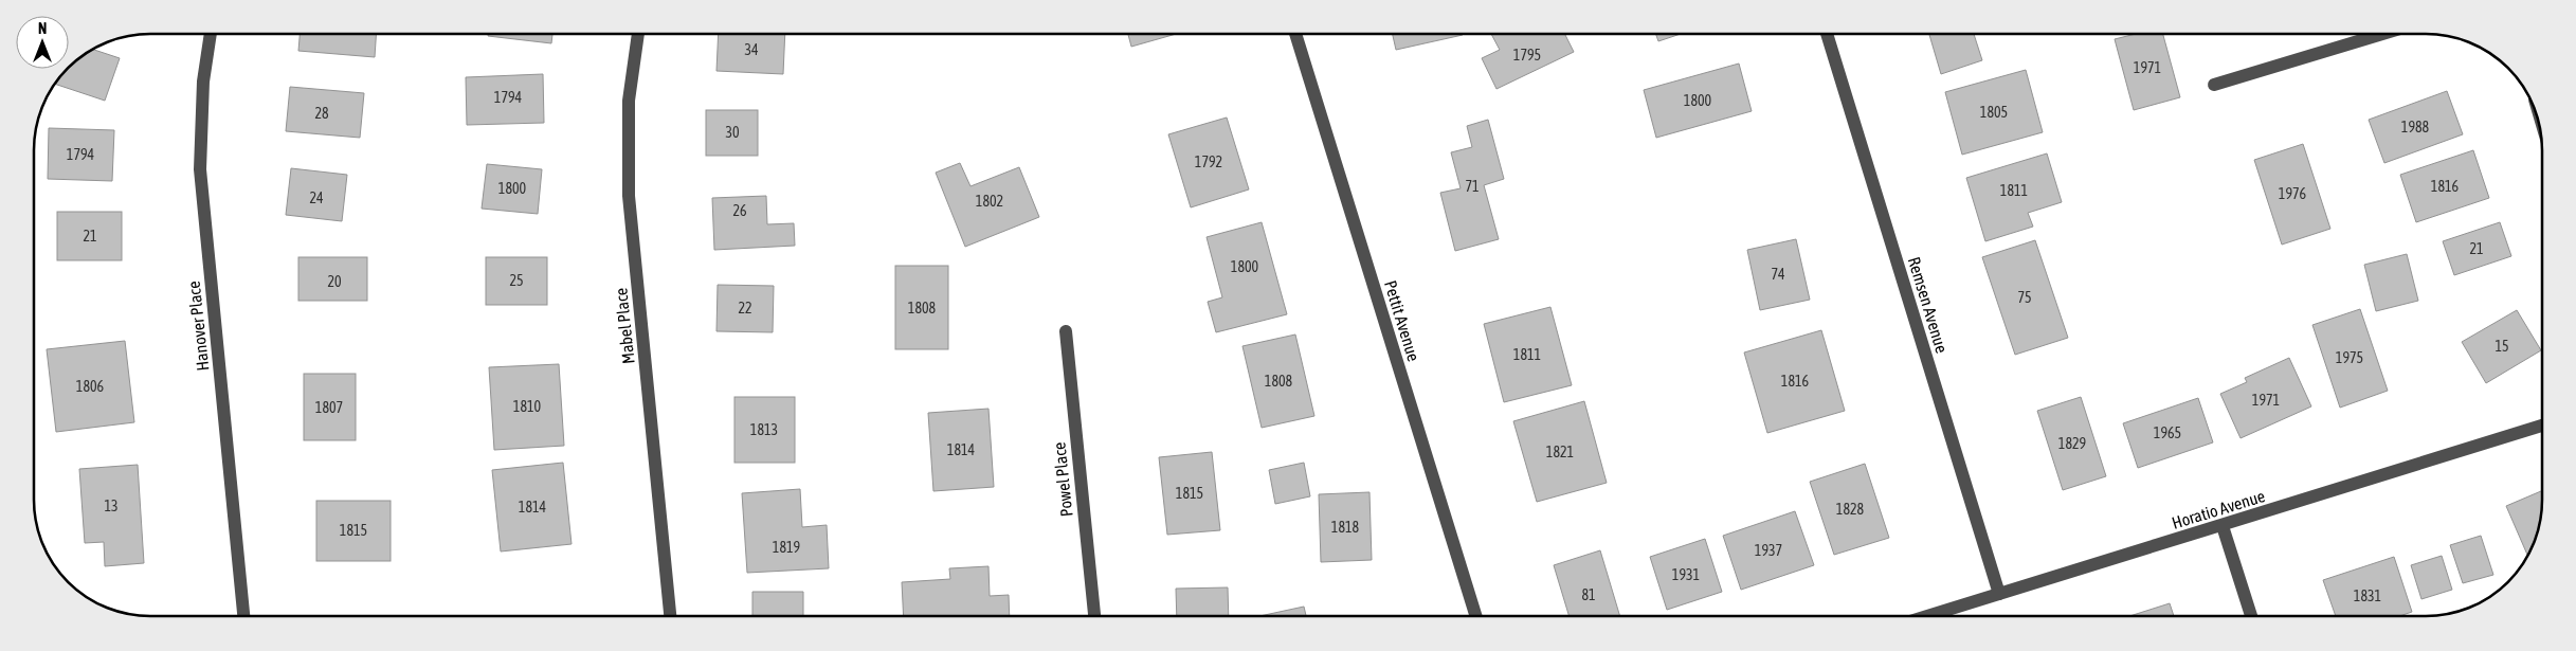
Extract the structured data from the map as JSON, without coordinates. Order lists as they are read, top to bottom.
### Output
{
  "streets": {
    "street": [
      "Remsen Avenue",
      "Pettit Avenue",
      "Hanover Place",
      "Mabel Place",
      "Powel Place",
      "Horatio Avenue"
    ]
  },
  "crossings": [
    ["Remsen Avenue", "Horatio Avenue"]
  ],
  "house_numbers": [
    "34",
    "1795",
    "1971",
    "1794",
    "1800",
    "1805",
    "28",
    "1988",
    "30",
    "1794",
    "1792",
    "71",
    "1816",
    "1800",
    "1811",
    "1976",
    "24",
    "1802",
    "26",
    "21",
    "21",
    "1800",
    "74",
    "25",
    "20",
    "75",
    "22",
    "1808",
    "15",
    "1811",
    "1975",
    "1808",
    "1816",
    "1806",
    "1971",
    "1810",
    "1807",
    "1813",
    "1965",
    "1829",
    "1814",
    "1821",
    "1815",
    "13",
    "1814",
    "1828",
    "1818",
    "1815",
    "1819",
    "1937",
    "1931",
    "81",
    "1831"
  ],
  "north": "top"
}
